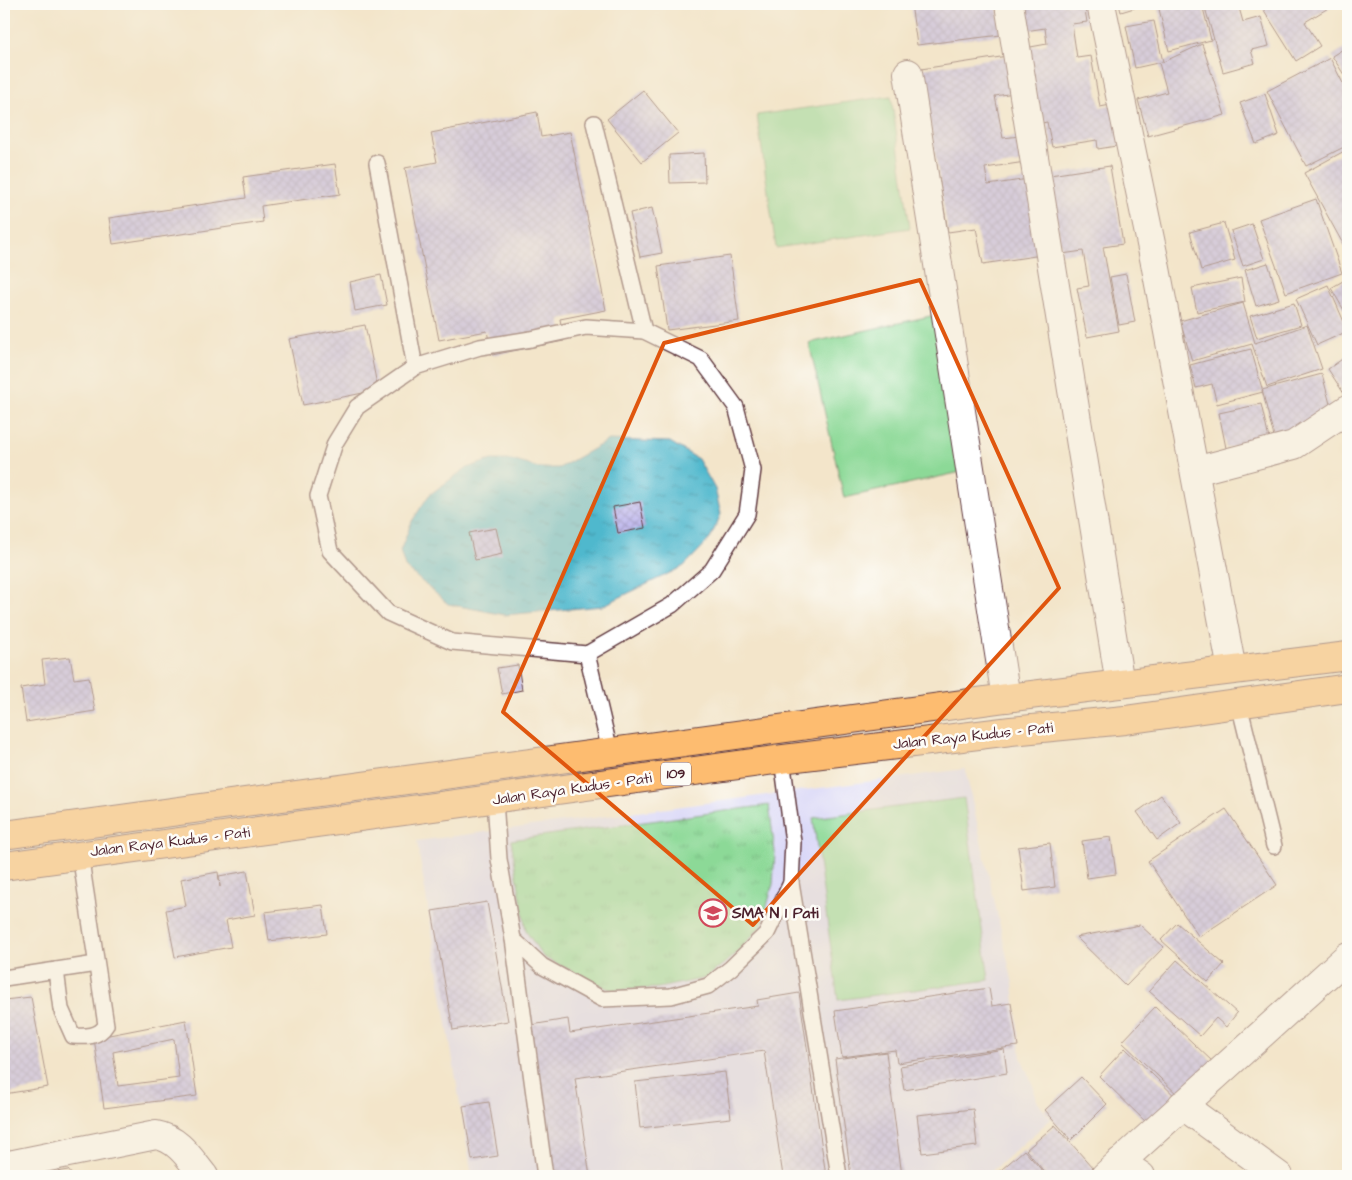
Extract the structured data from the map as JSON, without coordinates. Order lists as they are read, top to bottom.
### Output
{
  "streets": {
    "main road": ["Jalan Raya Kudus - Pati", "109"]
  },
  "places": {
    "school or university": ["SMA N 1 Pati"]
  }
}
